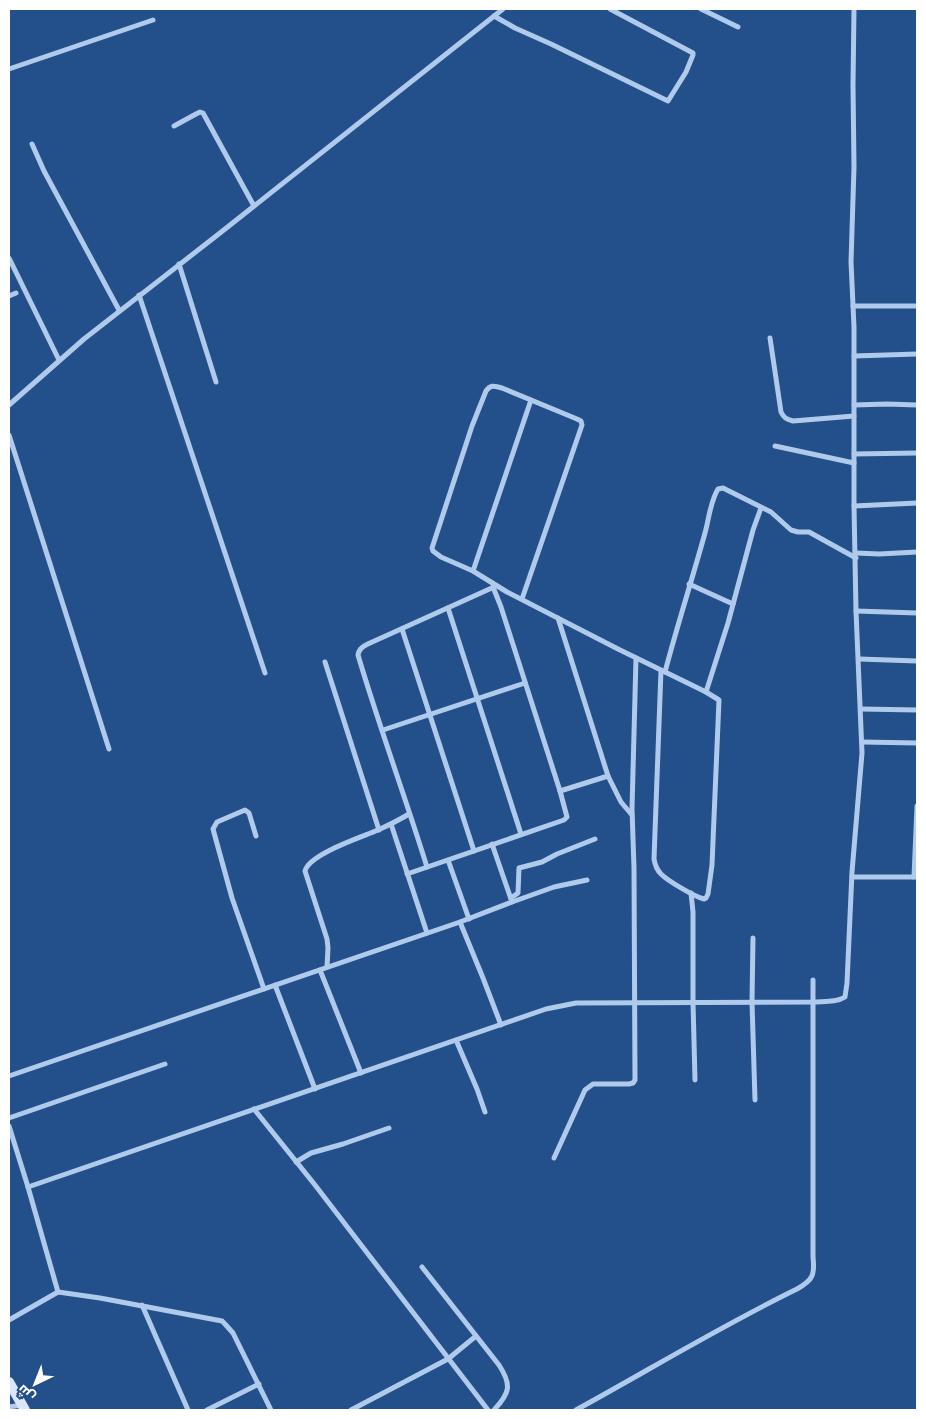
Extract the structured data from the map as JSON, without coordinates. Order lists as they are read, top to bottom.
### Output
{
  "north": "bottom left"
}
